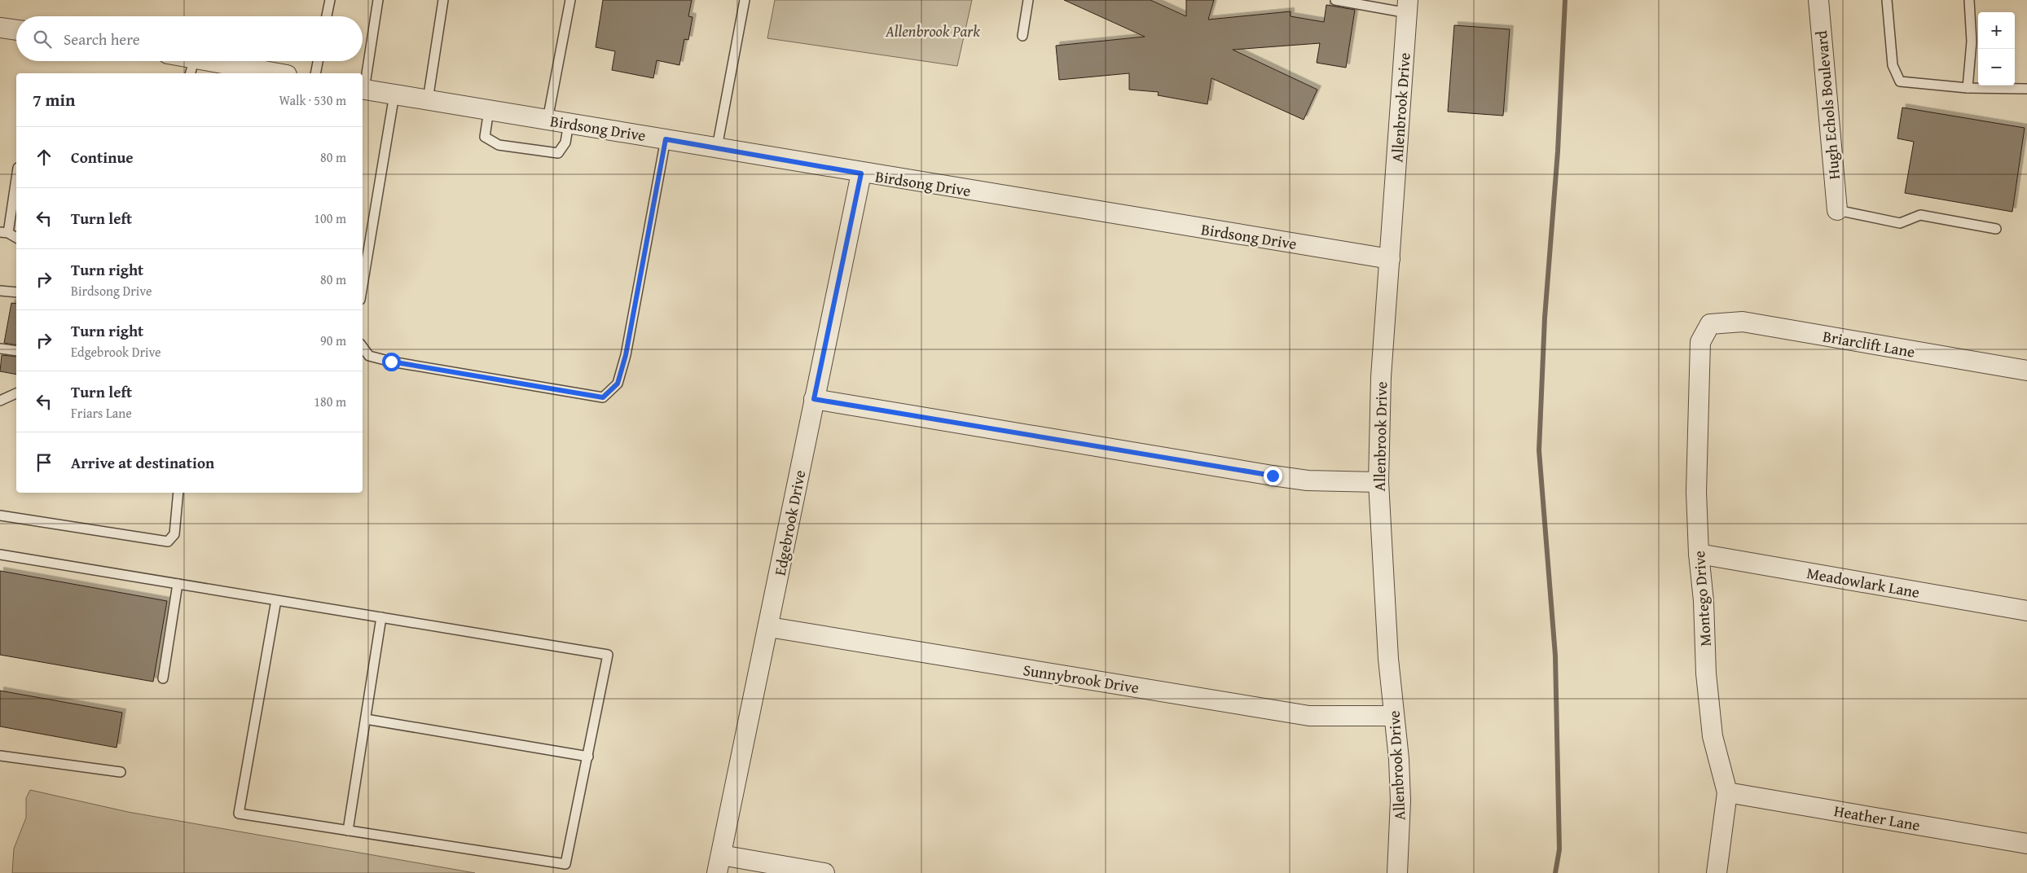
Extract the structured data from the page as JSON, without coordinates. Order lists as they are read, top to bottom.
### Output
{
  "streets": {
    "street": [
      "Hugh Echols Boulevard",
      "Allenbrook Drive",
      "Birdsong Drive",
      "Briarclift Lane",
      "Edgebrook Drive",
      "Meadowlark Lane",
      "Montego Drive",
      "Sunnybrook Drive",
      "Heather Lane"
    ]
  },
  "crossings": [
    ["Allenbrook Drive", "Birdsong Drive"],
    ["Allenbrook Drive", "Sunnybrook Drive"],
    ["Birdsong Drive", "Edgebrook Drive"],
    ["Briarclift Lane", "Montego Drive"],
    ["Edgebrook Drive", "Sunnybrook Drive"],
    ["Meadowlark Lane", "Montego Drive"],
    ["Montego Drive", "Heather Lane"]
  ],
  "parks": ["Allenbrook Park"],
  "page": {
    "map_buttons": ["+", "−"],
    "search": "Search here",
    "heading": ["7 min", "Walk · 530 m"],
    "list": [
      ["Continue", "80 m"],
      ["Turn left", "100 m"],
      ["Turn right", "Birdsong Drive", "80 m"],
      ["Turn right", "Edgebrook Drive", "90 m"],
      ["Turn left", "Friars Lane", "180 m"],
      "Arrive at destination"
    ]
  }
}
